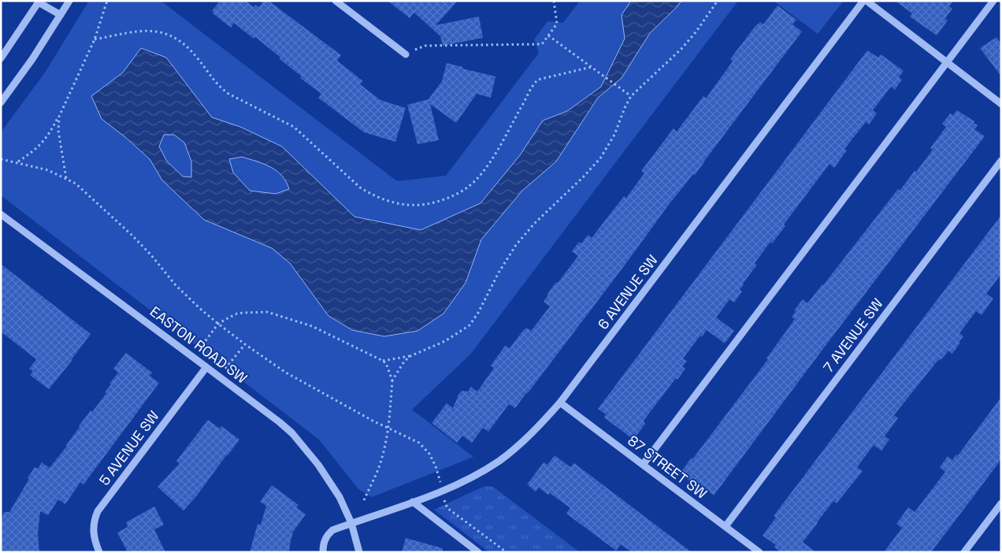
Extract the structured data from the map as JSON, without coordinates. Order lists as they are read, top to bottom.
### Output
{
  "streets": {
    "street": [
      "6 AVENUE SW",
      "7 AVENUE SW",
      "EASTON ROAD SW",
      "5 AVENUE SW",
      "87 STREET SW"
    ]
  },
  "crossings": [
    ["6 AVENUE SW", "EASTON ROAD SW"],
    ["6 AVENUE SW", "87 STREET SW"],
    ["7 AVENUE SW", "87 STREET SW"],
    ["EASTON ROAD SW", "5 AVENUE SW"]
  ]
}
